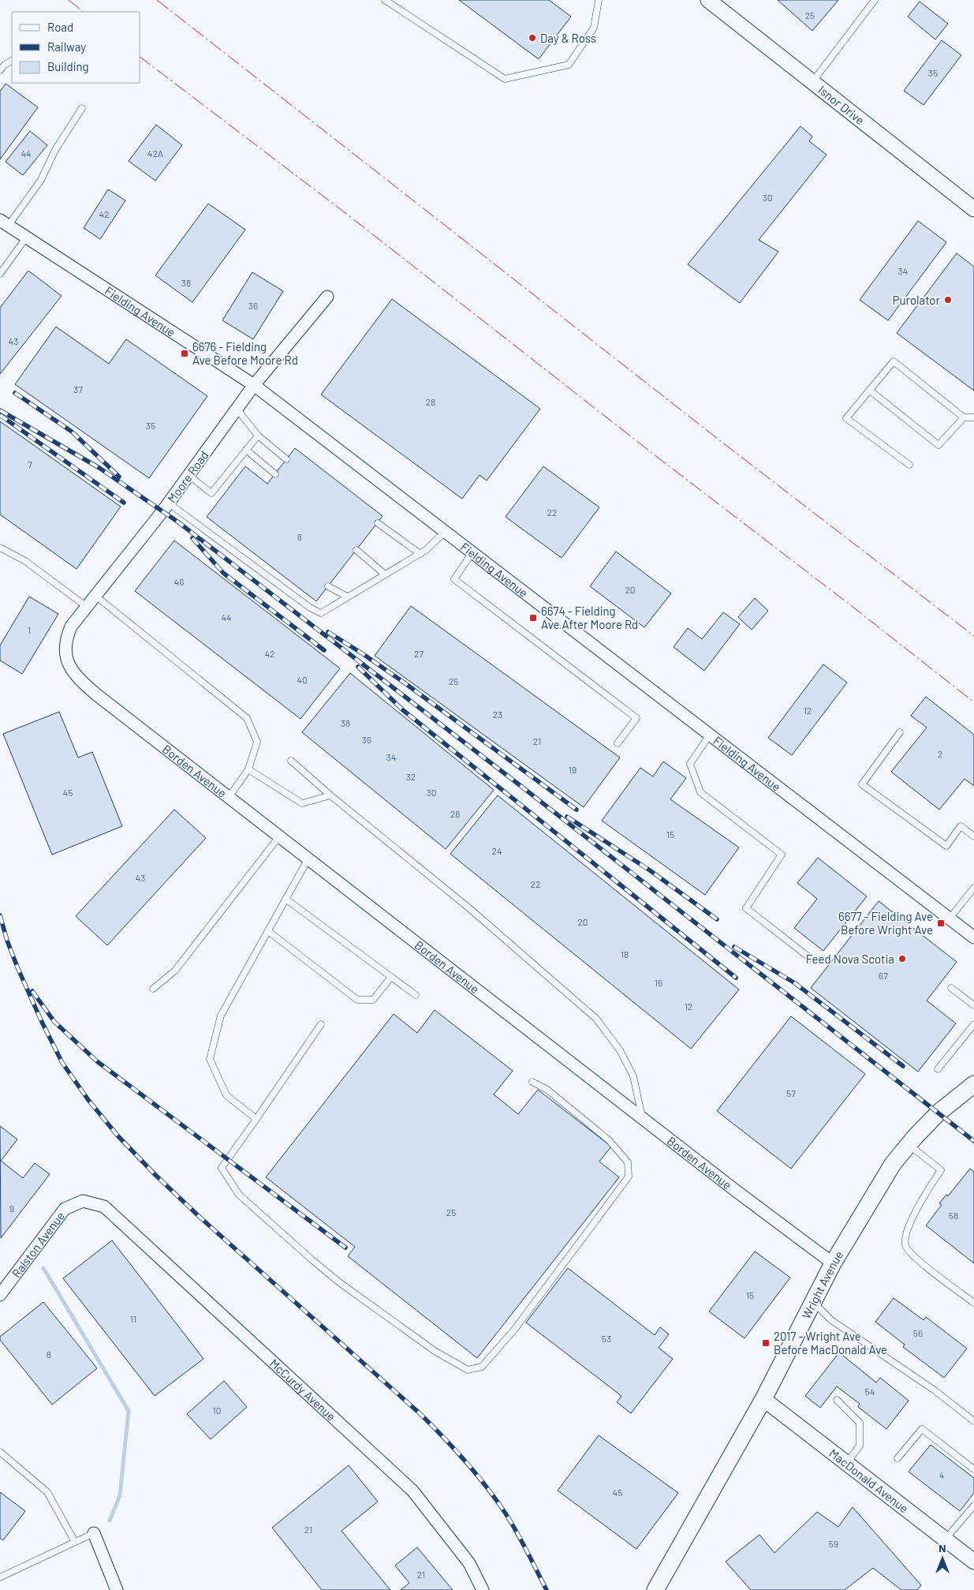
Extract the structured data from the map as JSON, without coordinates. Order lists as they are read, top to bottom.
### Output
{
  "streets": {
    "main road": ["Wright Avenue"],
    "street": [
      "Isnor Drive",
      "Fielding Avenue",
      "Moore Road",
      "Borden Avenue",
      "Ralston Avenue",
      "McCurdy Avenue",
      "MacDonald Avenue"
    ]
  },
  "crossings": [
    ["Fielding Avenue", "Moore Road"],
    ["Moore Road", "Borden Avenue"],
    ["Borden Avenue", "Wright Avenue"],
    ["Ralston Avenue", "McCurdy Avenue"],
    ["Wright Avenue", "MacDonald Avenue"]
  ],
  "places": {
    "other": ["Day & Ross", "Purolator", "Feed Nova Scotia"],
    "transit": [
      "6676 - Fielding Ave Before Moore Rd",
      "6674 - Fielding Ave After Moore Rd",
      "6677 - Fielding Ave Before Wright Ave",
      "2017 - Wright Ave Before MacDonald Ave"
    ]
  },
  "house_numbers": [
    "25",
    "35",
    "44",
    "42A",
    "30",
    "42",
    "34",
    "38",
    "36",
    "43",
    "37",
    "28",
    "35",
    "7",
    "22",
    "8",
    "46",
    "20",
    "44",
    "1",
    "42",
    "27",
    "40",
    "25",
    "12",
    "23",
    "38",
    "36",
    "21",
    "2",
    "34",
    "19",
    "32",
    "45",
    "30",
    "28",
    "15",
    "24",
    "43",
    "22",
    "20",
    "18",
    "67",
    "16",
    "12",
    "57",
    "9",
    "25",
    "58",
    "15",
    "11",
    "56",
    "53",
    "8",
    "54",
    "10",
    "4",
    "45",
    "21",
    "59",
    "21"
  ],
  "legend": ["Road", "Railway", "Building"],
  "north": "top"
}
